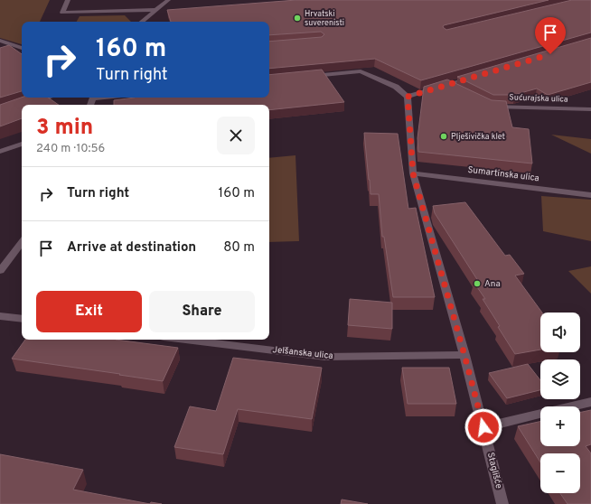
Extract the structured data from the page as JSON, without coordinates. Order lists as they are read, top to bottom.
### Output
{
  "streets": {
    "street": [
      "Sućurajska ulica",
      "Sumartinska ulica",
      "Jelšanska ulica",
      "Staglišće"
    ]
  },
  "crossings": [
    ["Sumartinska ulica", "Staglišće"],
    ["Jelšanska ulica", "Staglišće"]
  ],
  "places": ["Hrvatski suverenisti", "Plješivička klet", "Ana"],
  "page": {
    "turn": ["160 m", "Turn right"],
    "heading": ["3 min", "240 m · 10:56"],
    "list": [
      {
        "name": "Turn right",
        "value": "160 m"
      },
      {
        "name": "Arrive at destination",
        "value": "80 m"
      }
    ],
    "buttons": ["Exit", "Share"],
    "map_buttons": ["+", "−"]
  }
}
